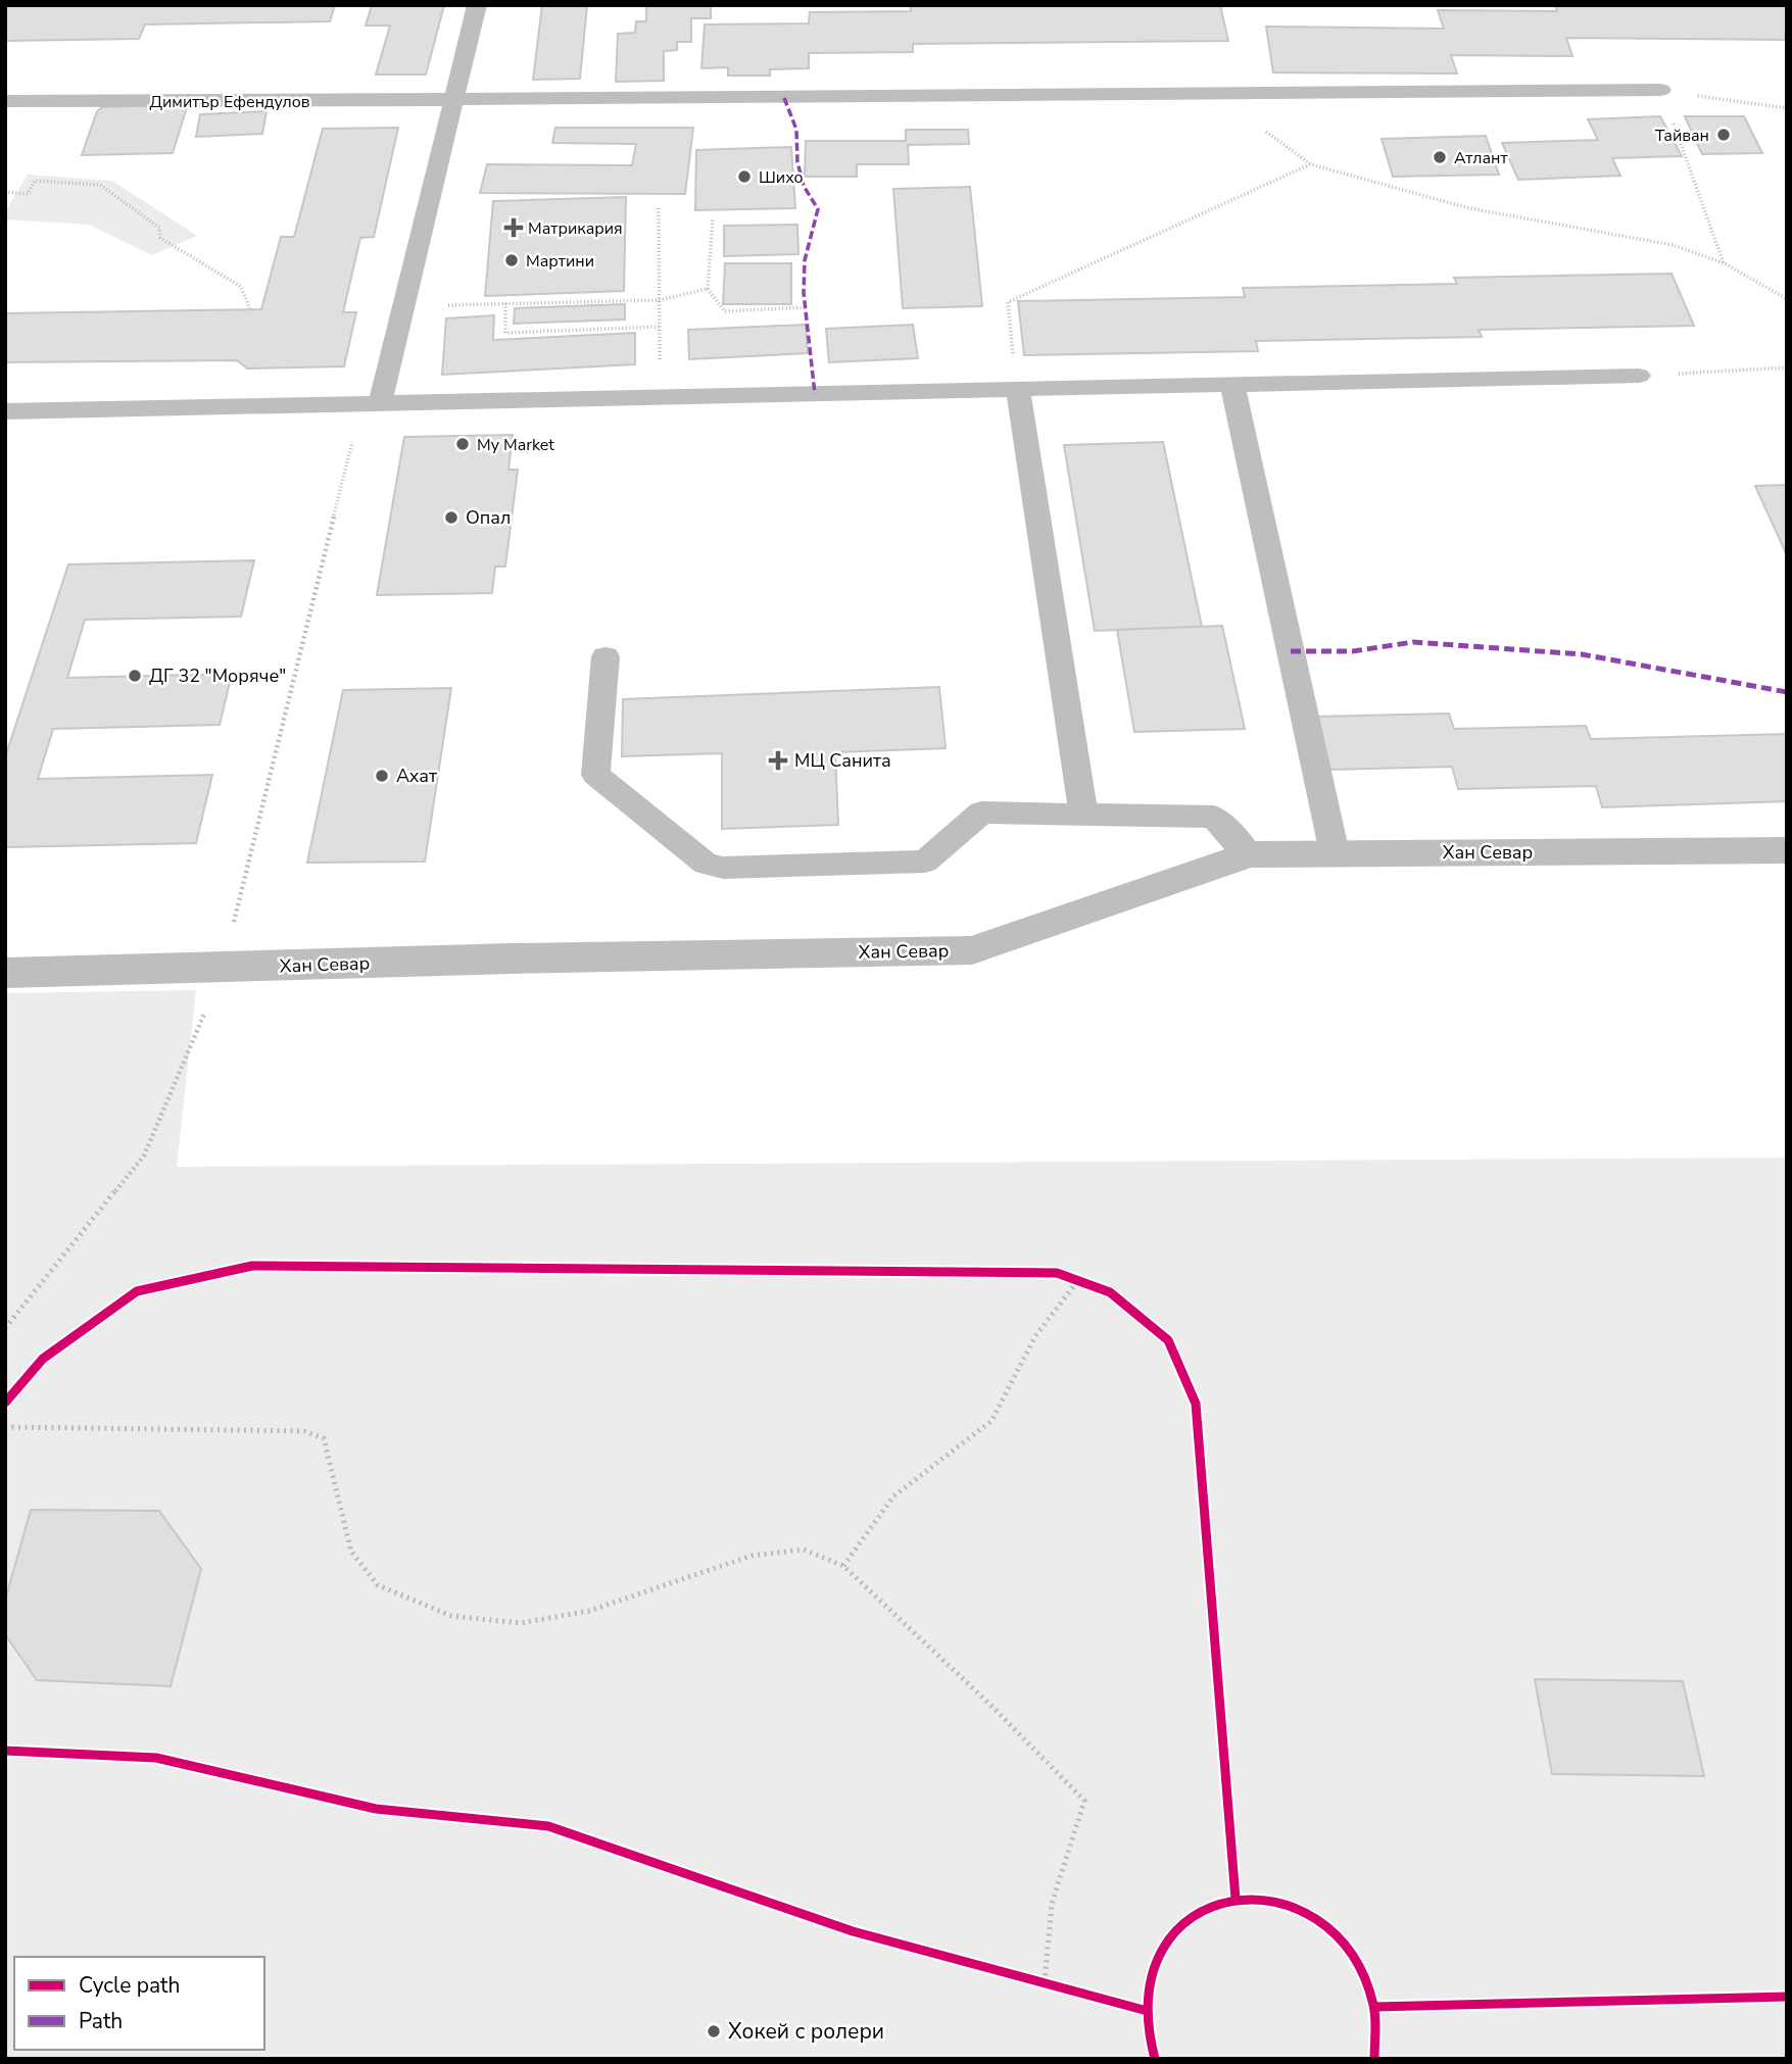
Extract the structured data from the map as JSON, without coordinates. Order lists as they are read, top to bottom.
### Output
{
  "streets": {
    "street": ["Хан Севар"],
    "lane": ["Димитър Ефендулов"]
  },
  "places": {
    "other": [
      "Тайван",
      "Атлант",
      "Шихо",
      "Мартини",
      "My Market",
      "Опал",
      "ДГ 32 \"Моряче\"",
      "Ахат",
      "Хокей с ролери"
    ],
    "health": ["Матрикария", "МЦ Санита"]
  },
  "legend": ["Cycle path", "Path"]
}
